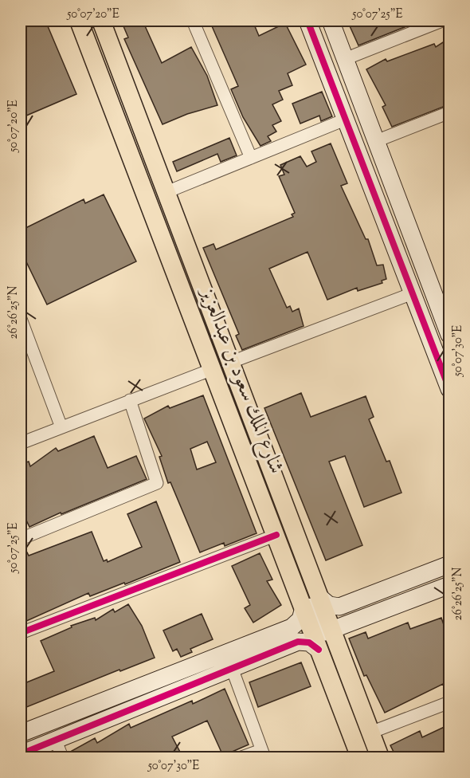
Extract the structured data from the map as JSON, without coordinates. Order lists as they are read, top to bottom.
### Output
{
  "streets": {
    "main road": ["شارع الملك سعود بن عبدالعزيز"]
  },
  "coordinates": [
    "50°07'20\"E",
    "50°07'25\"E",
    "26°26'25\"N",
    "50°07'30\"E"
  ]
}
